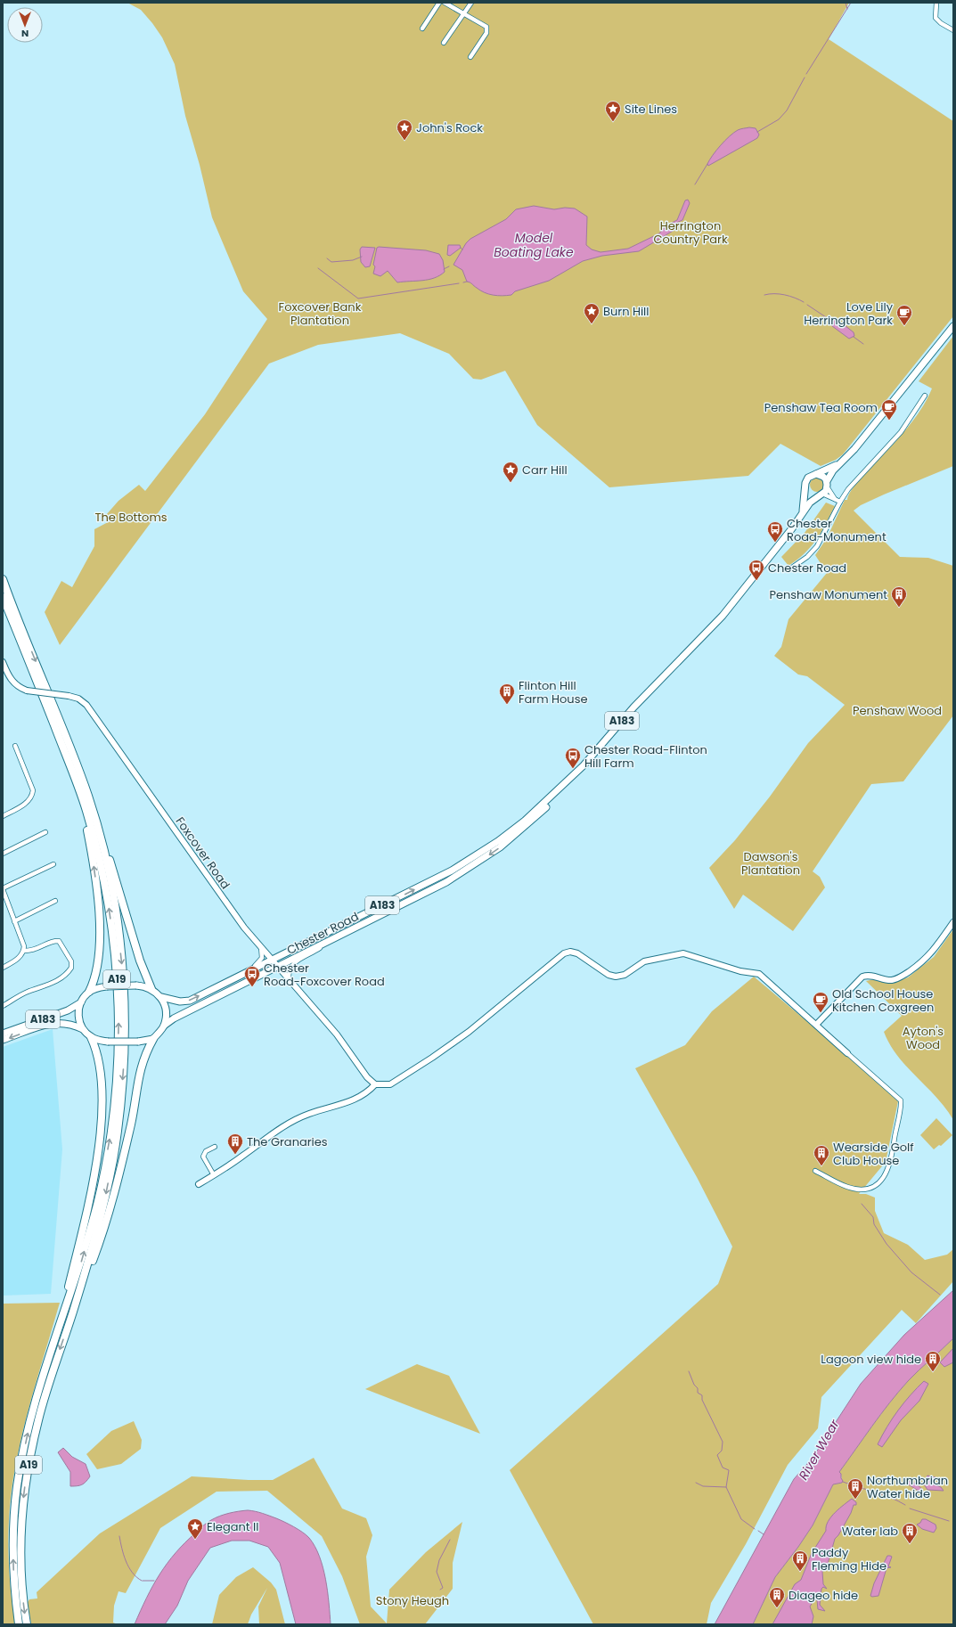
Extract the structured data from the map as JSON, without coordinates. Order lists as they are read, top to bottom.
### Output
{
  "streets": {
    "highway": ["A19"],
    "main road": ["A183", "Chester Road"],
    "street": ["Foxcover Road"]
  },
  "crossings": [
    ["A183", "Chester Road"],
    ["A183", "A19"],
    ["Foxcover Road", "Chester Road"],
    ["Chester Road", "A19"]
  ],
  "water": ["Model Boating Lake", "River Wear"],
  "parks": [
    "Herrington Country Park",
    "Foxcover Bank Plantation",
    "The Bottoms",
    "Penshaw Wood",
    "Dawson's Plantation",
    "Ayton's Wood",
    "Stony Heugh"
  ],
  "places": {
    "place": [
      "Site Lines",
      "John's Rock",
      "Burn Hill",
      "Carr Hill",
      "Elegant II"
    ],
    "cafe": ["Love Lily Herrington Park", "Penshaw Tea Room", "Old School House Kitchen Coxgreen"],
    "bus stop": [
      "Chester Road-Monument",
      "Chester Road",
      "Chester Road-Flinton Hill Farm",
      "Chester Road-Foxcover Road"
    ],
    "building": [
      "Penshaw Monument",
      "Flinton Hill Farm House",
      "The Granaries",
      "Wearside Golf Club House",
      "Lagoon view hide",
      "Northumbrian Water hide",
      "Water lab",
      "Paddy Fleming Hide",
      "Diageo hide"
    ]
  },
  "north": "bottom"
}
